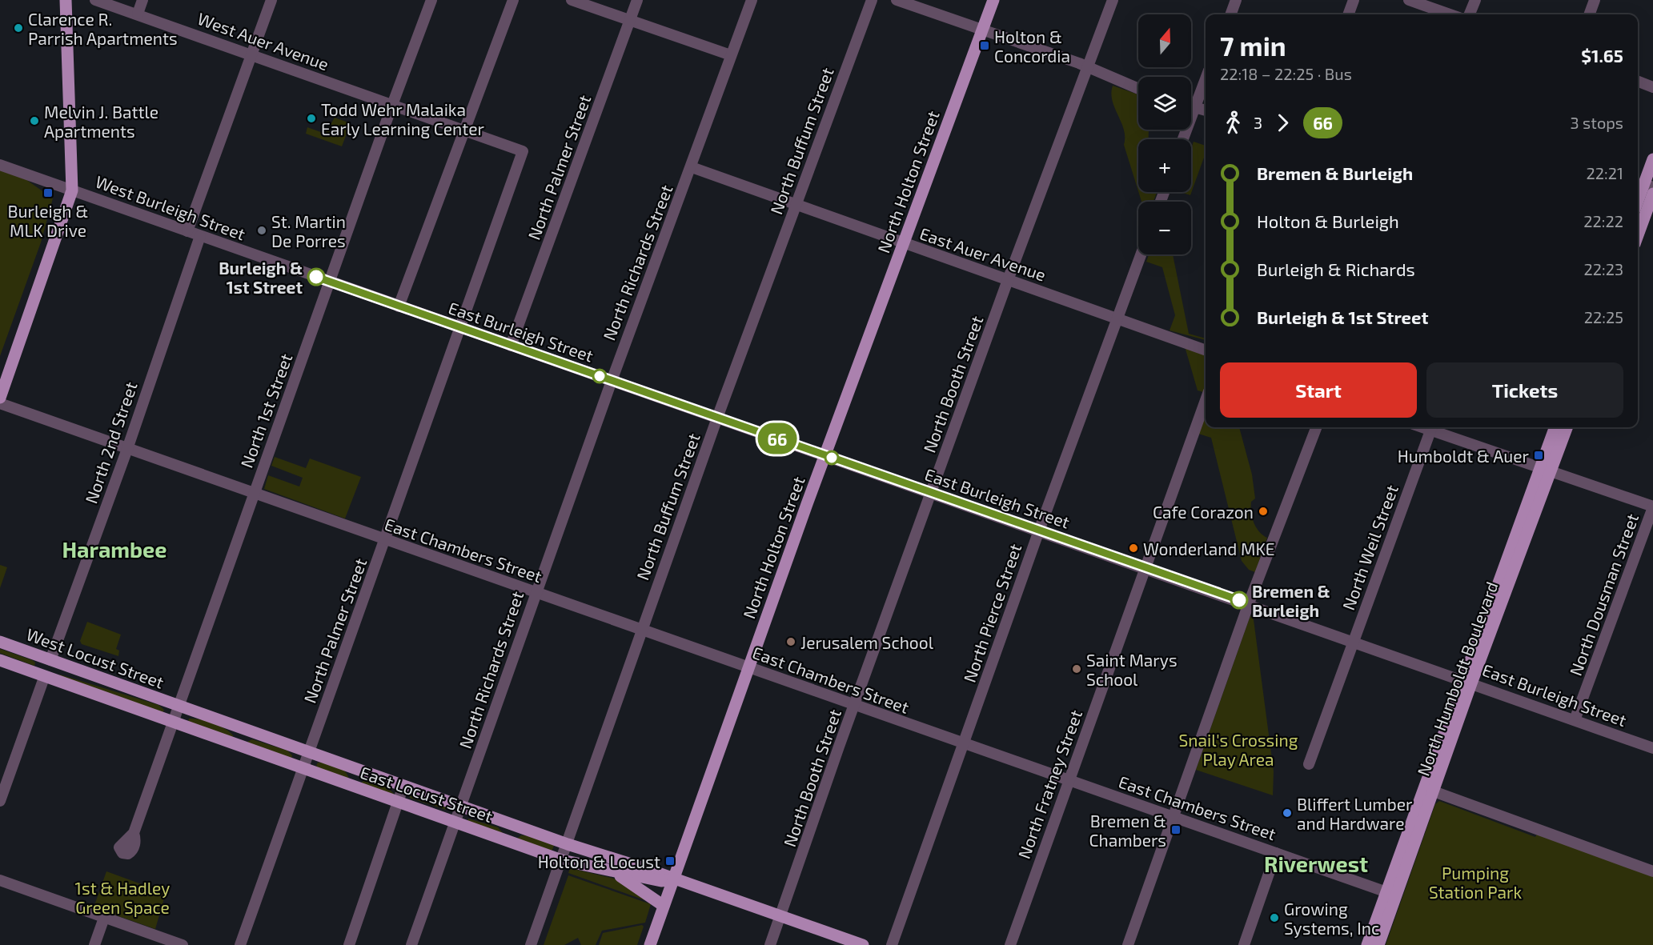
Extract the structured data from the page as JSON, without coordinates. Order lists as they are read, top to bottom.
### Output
{
  "streets": {
    "main road": [
      "North Holton Street",
      "West Locust Street",
      "North Humboldt Boulevard",
      "East Locust Street"
    ],
    "street": [
      "West Auer Avenue",
      "North Buffum Street",
      "North Palmer Street",
      "West Burleigh Street",
      "East Auer Avenue",
      "North Richards Street",
      "East Burleigh Street",
      "North Booth Street",
      "North 1st Street",
      "North 2nd Street",
      "North Weil Street",
      "East Chambers Street",
      "North Dousman Street",
      "North Pierce Street",
      "North Fratney Street"
    ]
  },
  "crossings": [
    ["West Auer Avenue", "North 1st Street"],
    ["North Buffum Street", "East Auer Avenue"],
    ["North Buffum Street", "East Burleigh Street"],
    ["North Buffum Street", "East Chambers Street"],
    ["North Buffum Street", "East Locust Street"],
    ["North Palmer Street", "East Burleigh Street"],
    ["North Palmer Street", "East Chambers Street"],
    ["North Palmer Street", "East Locust Street"],
    ["North Holton Street", "East Auer Avenue"],
    ["North Holton Street", "East Burleigh Street"],
    ["North Holton Street", "East Chambers Street"],
    ["North Holton Street", "East Locust Street"],
    ["West Burleigh Street", "East Burleigh Street"],
    ["West Burleigh Street", "North 1st Street"],
    ["West Burleigh Street", "North 2nd Street"],
    ["East Auer Avenue", "North Richards Street"],
    ["East Auer Avenue", "North Booth Street"],
    ["East Auer Avenue", "North Pierce Street"],
    ["North Richards Street", "East Burleigh Street"],
    ["North Richards Street", "East Chambers Street"],
    ["North Richards Street", "East Locust Street"],
    ["East Burleigh Street", "North Booth Street"],
    ["East Burleigh Street", "North 1st Street"],
    ["East Burleigh Street", "North Weil Street"],
    ["East Burleigh Street", "North Dousman Street"],
    ["East Burleigh Street", "North Pierce Street"],
    ["East Burleigh Street", "North Humboldt Boulevard"],
    ["East Burleigh Street", "North Fratney Street"],
    ["North Booth Street", "East Chambers Street"],
    ["North Booth Street", "East Locust Street"],
    ["North 1st Street", "East Chambers Street"],
    ["North 1st Street", "West Locust Street"],
    ["North 1st Street", "East Locust Street"],
    ["North 2nd Street", "East Chambers Street"],
    ["North 2nd Street", "West Locust Street"],
    ["East Chambers Street", "North Pierce Street"],
    ["East Chambers Street", "North Humboldt Boulevard"],
    ["East Chambers Street", "North Fratney Street"],
    ["West Locust Street", "East Locust Street"]
  ],
  "districts": ["Harambee", "Riverwest"],
  "parks": ["Snail's Crossing Play Area", "Pumping Station Park", "1st & Hadley Green Space"],
  "places": {
    "other": [
      "Clarence R. Parrish Apartments",
      "Todd Wehr Malaika Early Learning Center",
      "Melvin J. Battle Apartments",
      "St. Martin De Porres",
      "Burleigh & 1st Street",
      "Cafe Corazon",
      "Wonderland MKE",
      "Bremen & Burleigh",
      "Jerusalem School",
      "Saint Marys School",
      "Bliffert Lumber and Hardware",
      "Growing Systems, Inc"
    ],
    "transit": [
      "Holton & Concordia",
      "Burleigh & MLK Drive",
      "Humboldt & Auer",
      "Bremen & Chambers",
      "Holton & Locust"
    ]
  },
  "lines": ["bus line 66"],
  "north": "top",
  "page": {
    "on_map": "66",
    "map_buttons": ["+", "−"],
    "heading": ["7 min", "22:18 – 22:25 · Bus", "$1.65"],
    "legs": ["3", "66", "3 stops"],
    "list": [
      {
        "name": "Bremen & Burleigh",
        "value": "22:21"
      },
      {
        "name": "Holton & Burleigh",
        "value": "22:22"
      },
      {
        "name": "Burleigh & Richards",
        "value": "22:23"
      },
      {
        "name": "Burleigh & 1st Street",
        "value": "22:25"
      }
    ],
    "buttons": ["Start", "Tickets"]
  }
}
